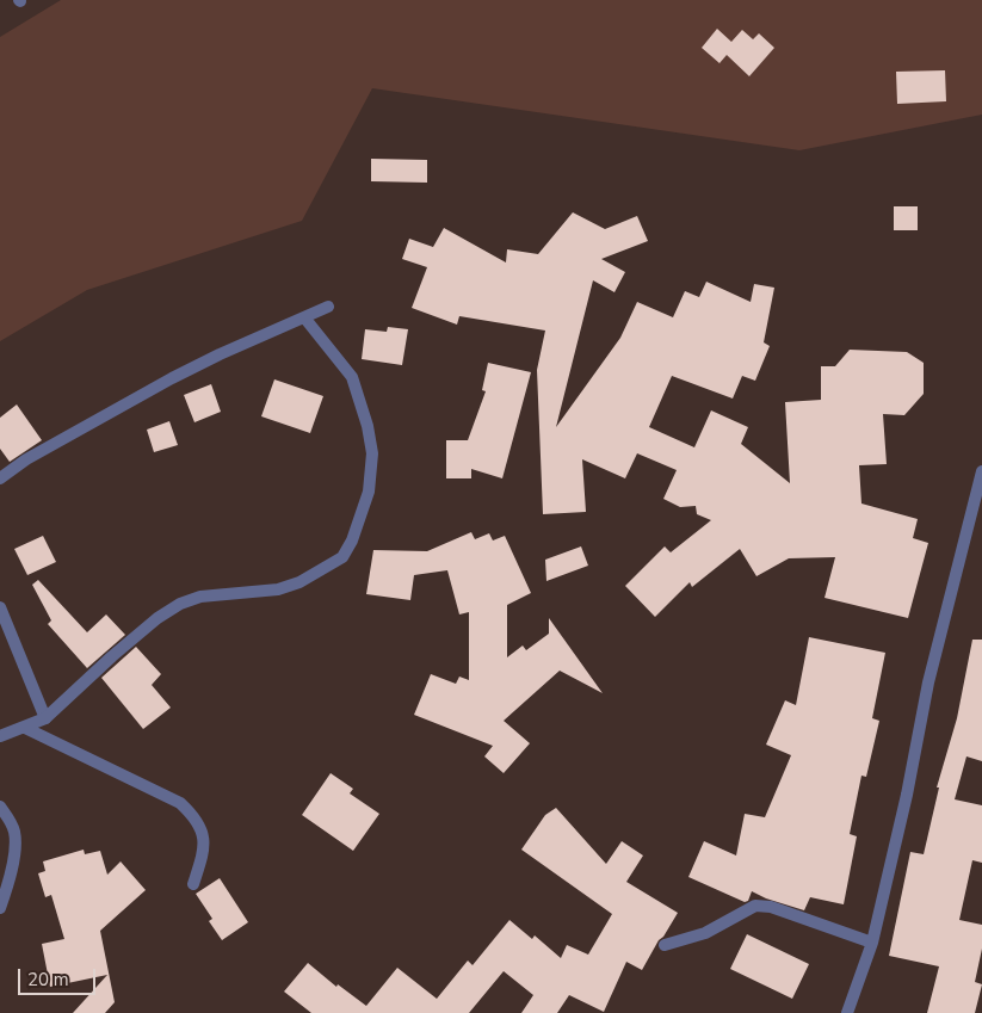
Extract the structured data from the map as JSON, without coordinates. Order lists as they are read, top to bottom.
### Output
{
  "scale_bar": "20 m"
}
